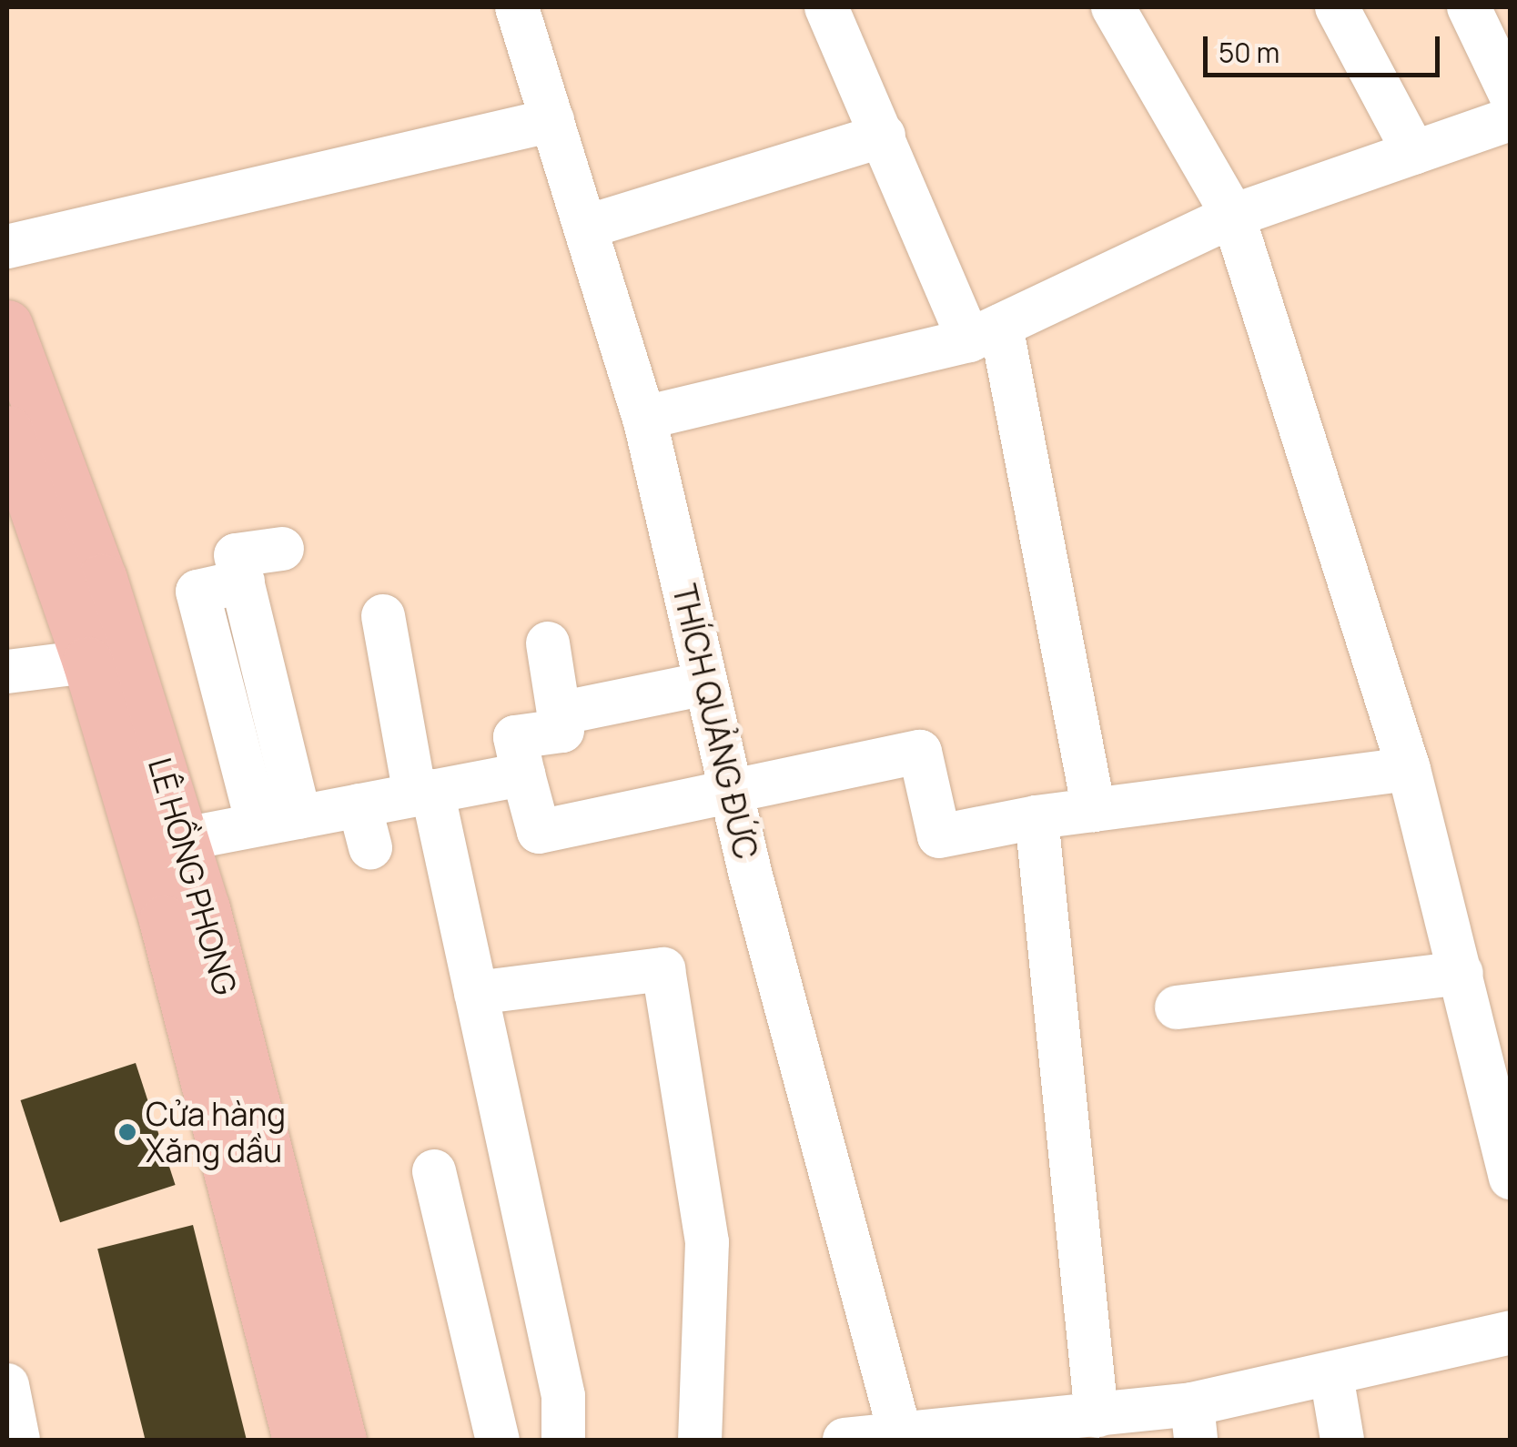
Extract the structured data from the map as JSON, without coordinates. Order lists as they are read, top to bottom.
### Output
{
  "streets": {
    "main road": ["LÊ HỒNG PHONG"],
    "street": ["THÍCH QUẢNG ĐỨC"]
  },
  "places": ["Cửa hàng Xăng dầu"],
  "scale_bar": "50 m"
}
